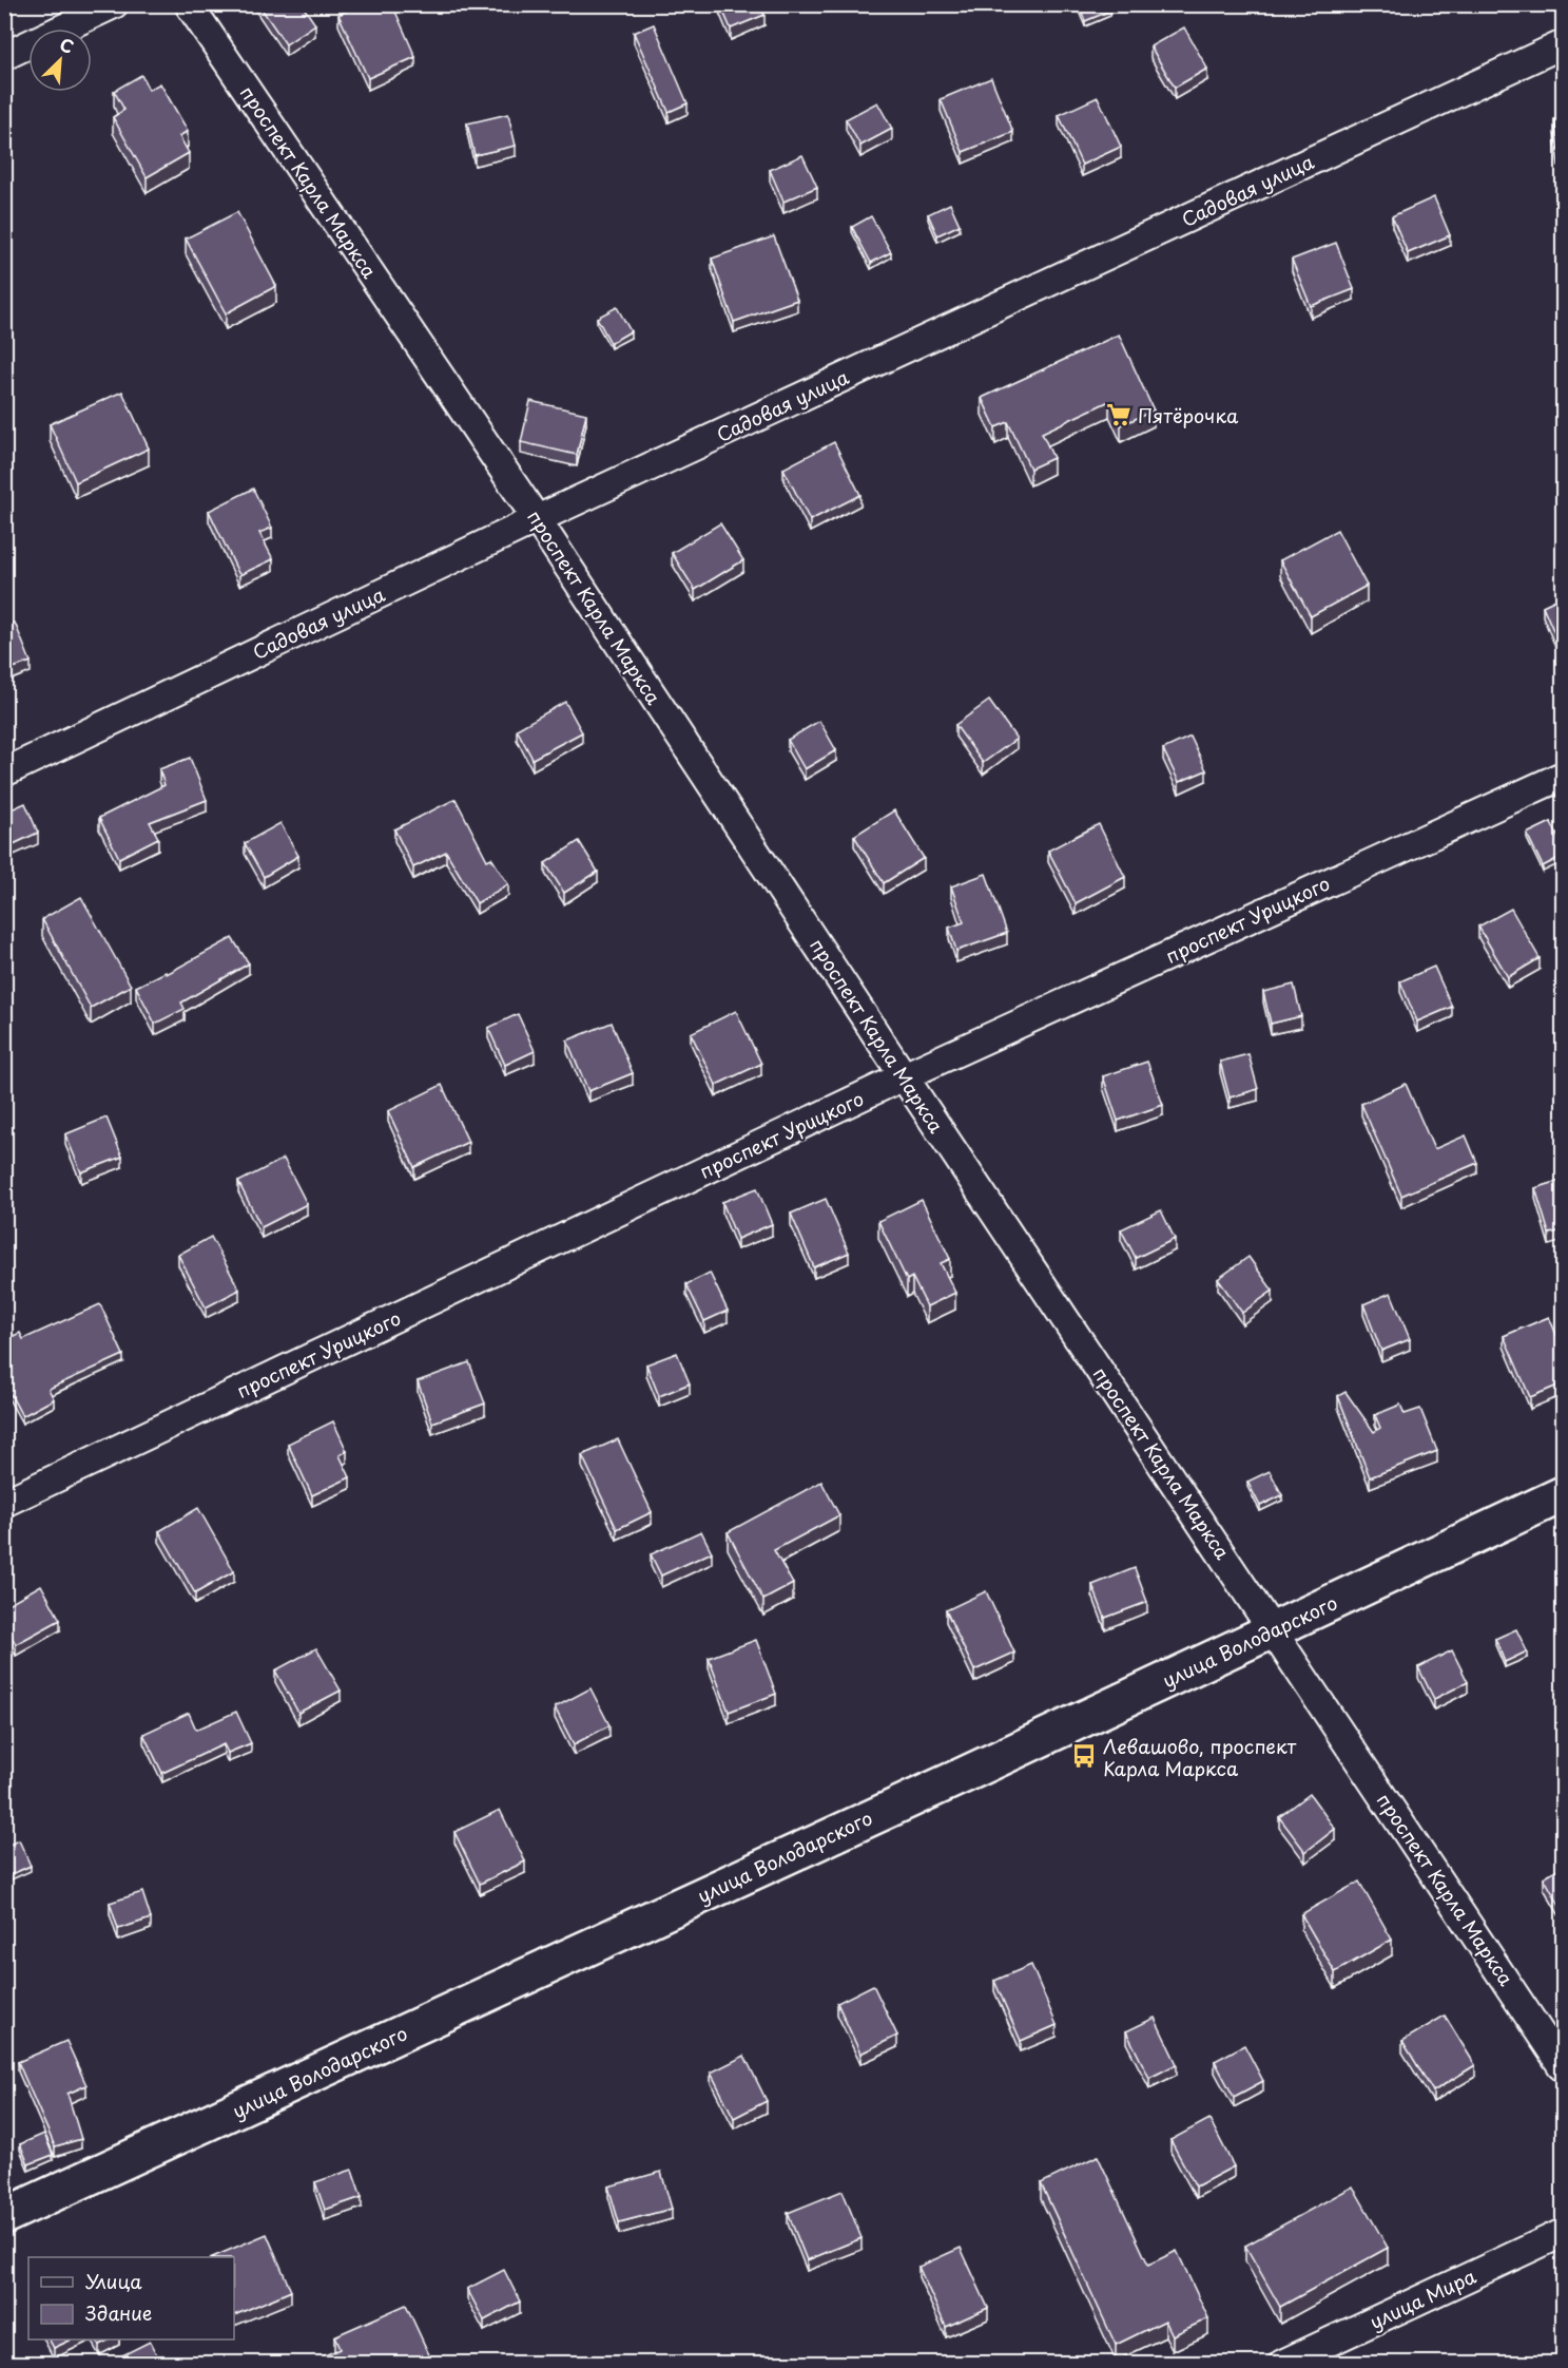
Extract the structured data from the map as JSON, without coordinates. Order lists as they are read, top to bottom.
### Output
{
  "streets": {
    "street": [
      "проспект Карла Маркса",
      "Садовая улица",
      "проспект Урицкого",
      "улица Володарского",
      "улица Мира"
    ]
  },
  "crossings": [
    ["проспект Карла Маркса", "Садовая улица"],
    ["проспект Карла Маркса", "проспект Урицкого"],
    ["проспект Карла Маркса", "улица Володарского"]
  ],
  "places": {
    "supermarket": ["Пятёрочка"],
    "bus stop": ["Левашово, проспект Карла Маркса"]
  },
  "legend": ["Улица", "Здание"],
  "north": "top right"
}
